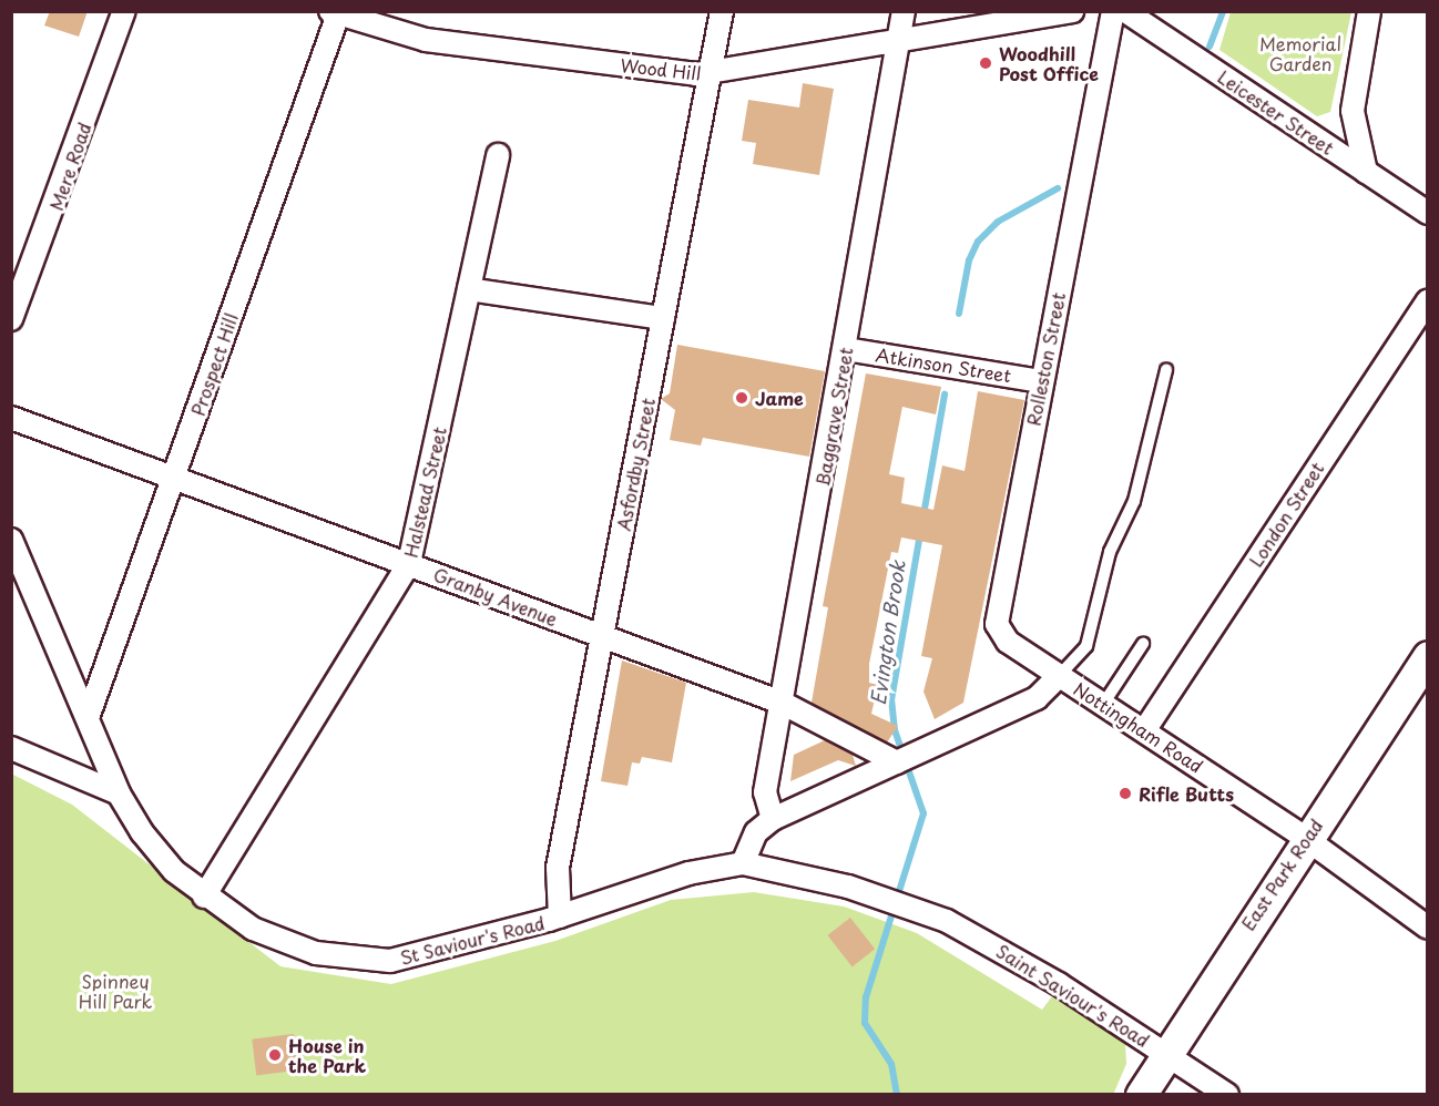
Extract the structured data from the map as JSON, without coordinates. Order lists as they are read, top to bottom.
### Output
{
  "streets": {
    "main road": ["East Park Road"],
    "street": [
      "Wood Hill",
      "Leicester Street",
      "Mere Road",
      "Rolleston Street",
      "Prospect Hill",
      "Atkinson Street",
      "Baggrave Street",
      "Asfordby Street",
      "Halstead Street",
      "London Street",
      "Granby Avenue",
      "Nottingham Road",
      "St Saviour's Road",
      "Saint Saviour's Road"
    ]
  },
  "crossings": [
    ["Wood Hill", "Prospect Hill"],
    ["Wood Hill", "Baggrave Street"],
    ["Wood Hill", "Asfordby Street"],
    ["Rolleston Street", "Atkinson Street"],
    ["Rolleston Street", "Nottingham Road"],
    ["Prospect Hill", "Granby Avenue"],
    ["Prospect Hill", "St Saviour's Road"],
    ["Atkinson Street", "Baggrave Street"],
    ["Baggrave Street", "Granby Avenue"],
    ["Baggrave Street", "Nottingham Road"],
    ["Asfordby Street", "Granby Avenue"],
    ["Asfordby Street", "St Saviour's Road"],
    ["Halstead Street", "Granby Avenue"],
    ["Halstead Street", "St Saviour's Road"],
    ["London Street", "Nottingham Road"],
    ["Granby Avenue", "Nottingham Road"],
    ["Nottingham Road", "East Park Road"],
    ["Nottingham Road", "St Saviour's Road"],
    ["East Park Road", "Saint Saviour's Road"],
    ["St Saviour's Road", "Saint Saviour's Road"]
  ],
  "water": ["Evington Brook"],
  "parks": ["Memorial Garden", "Spinney Hill Park"],
  "places": [
    "Woodhill Post Office",
    "Jame",
    "Rifle Butts",
    "House in the Park"
  ]
}
